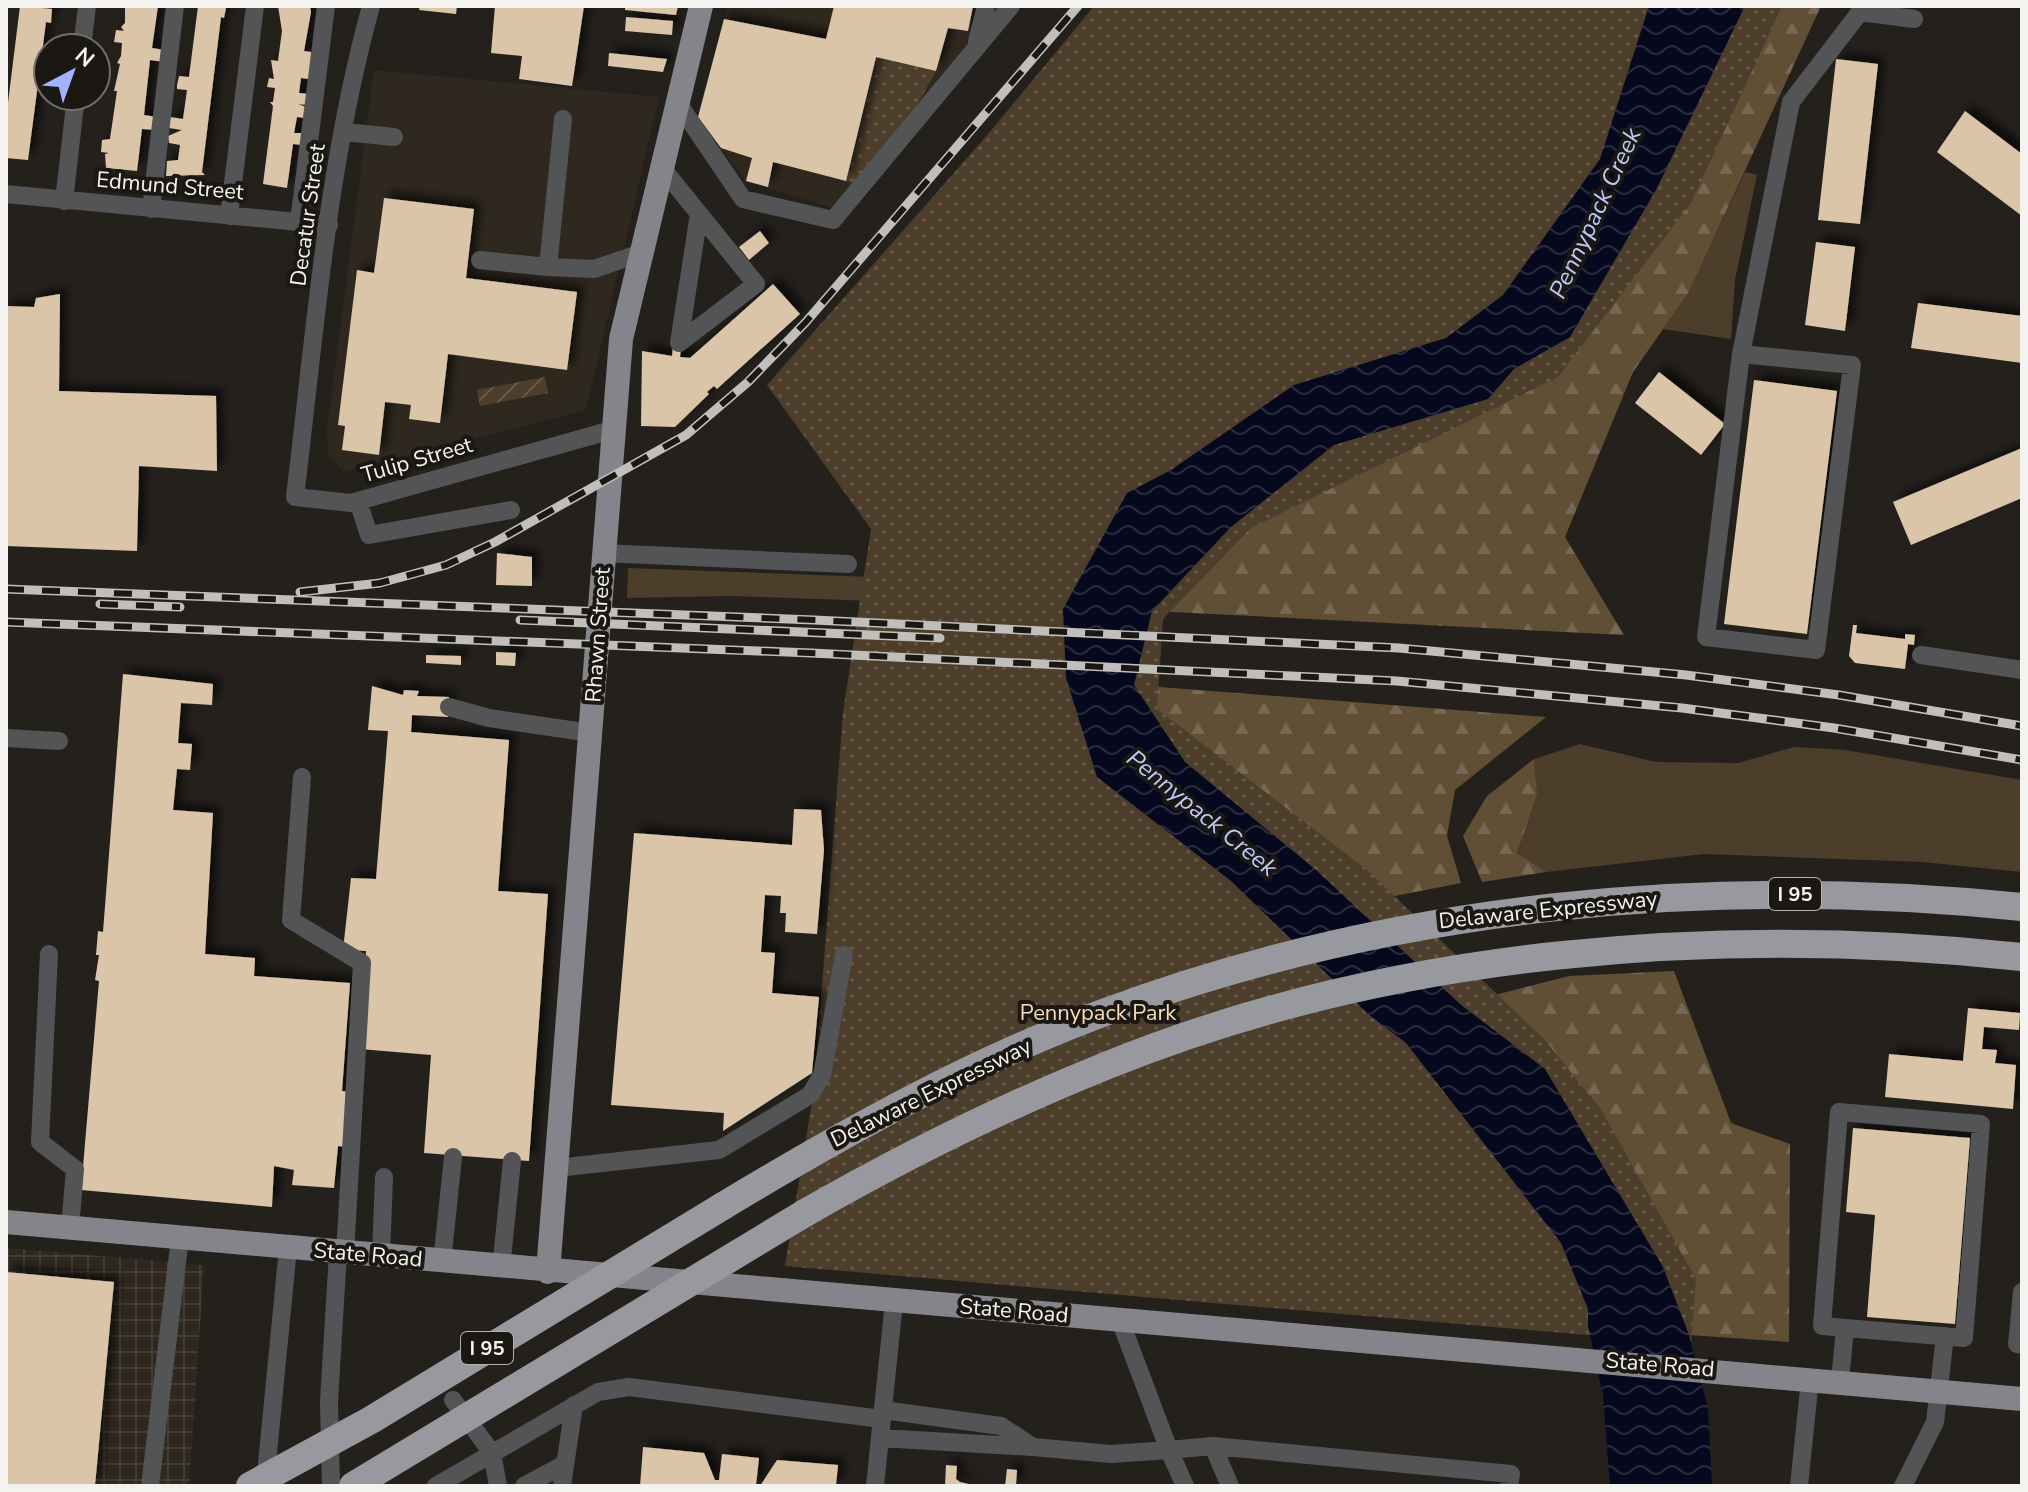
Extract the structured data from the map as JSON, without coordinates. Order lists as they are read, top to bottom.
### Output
{
  "streets": {
    "highway": ["I 95", "Delaware Expressway"],
    "main road": ["Rhawn Street", "State Road"],
    "street": ["Edmund Street", "Decatur Street", "Tulip Street"]
  },
  "crossings": [
    ["Edmund Street", "Decatur Street"],
    ["Decatur Street", "Tulip Street"],
    ["Tulip Street", "Rhawn Street"],
    ["Rhawn Street", "State Road"]
  ],
  "water": ["Pennypack Creek"],
  "parks": ["Pennypack Park"],
  "north": "top right"
}
